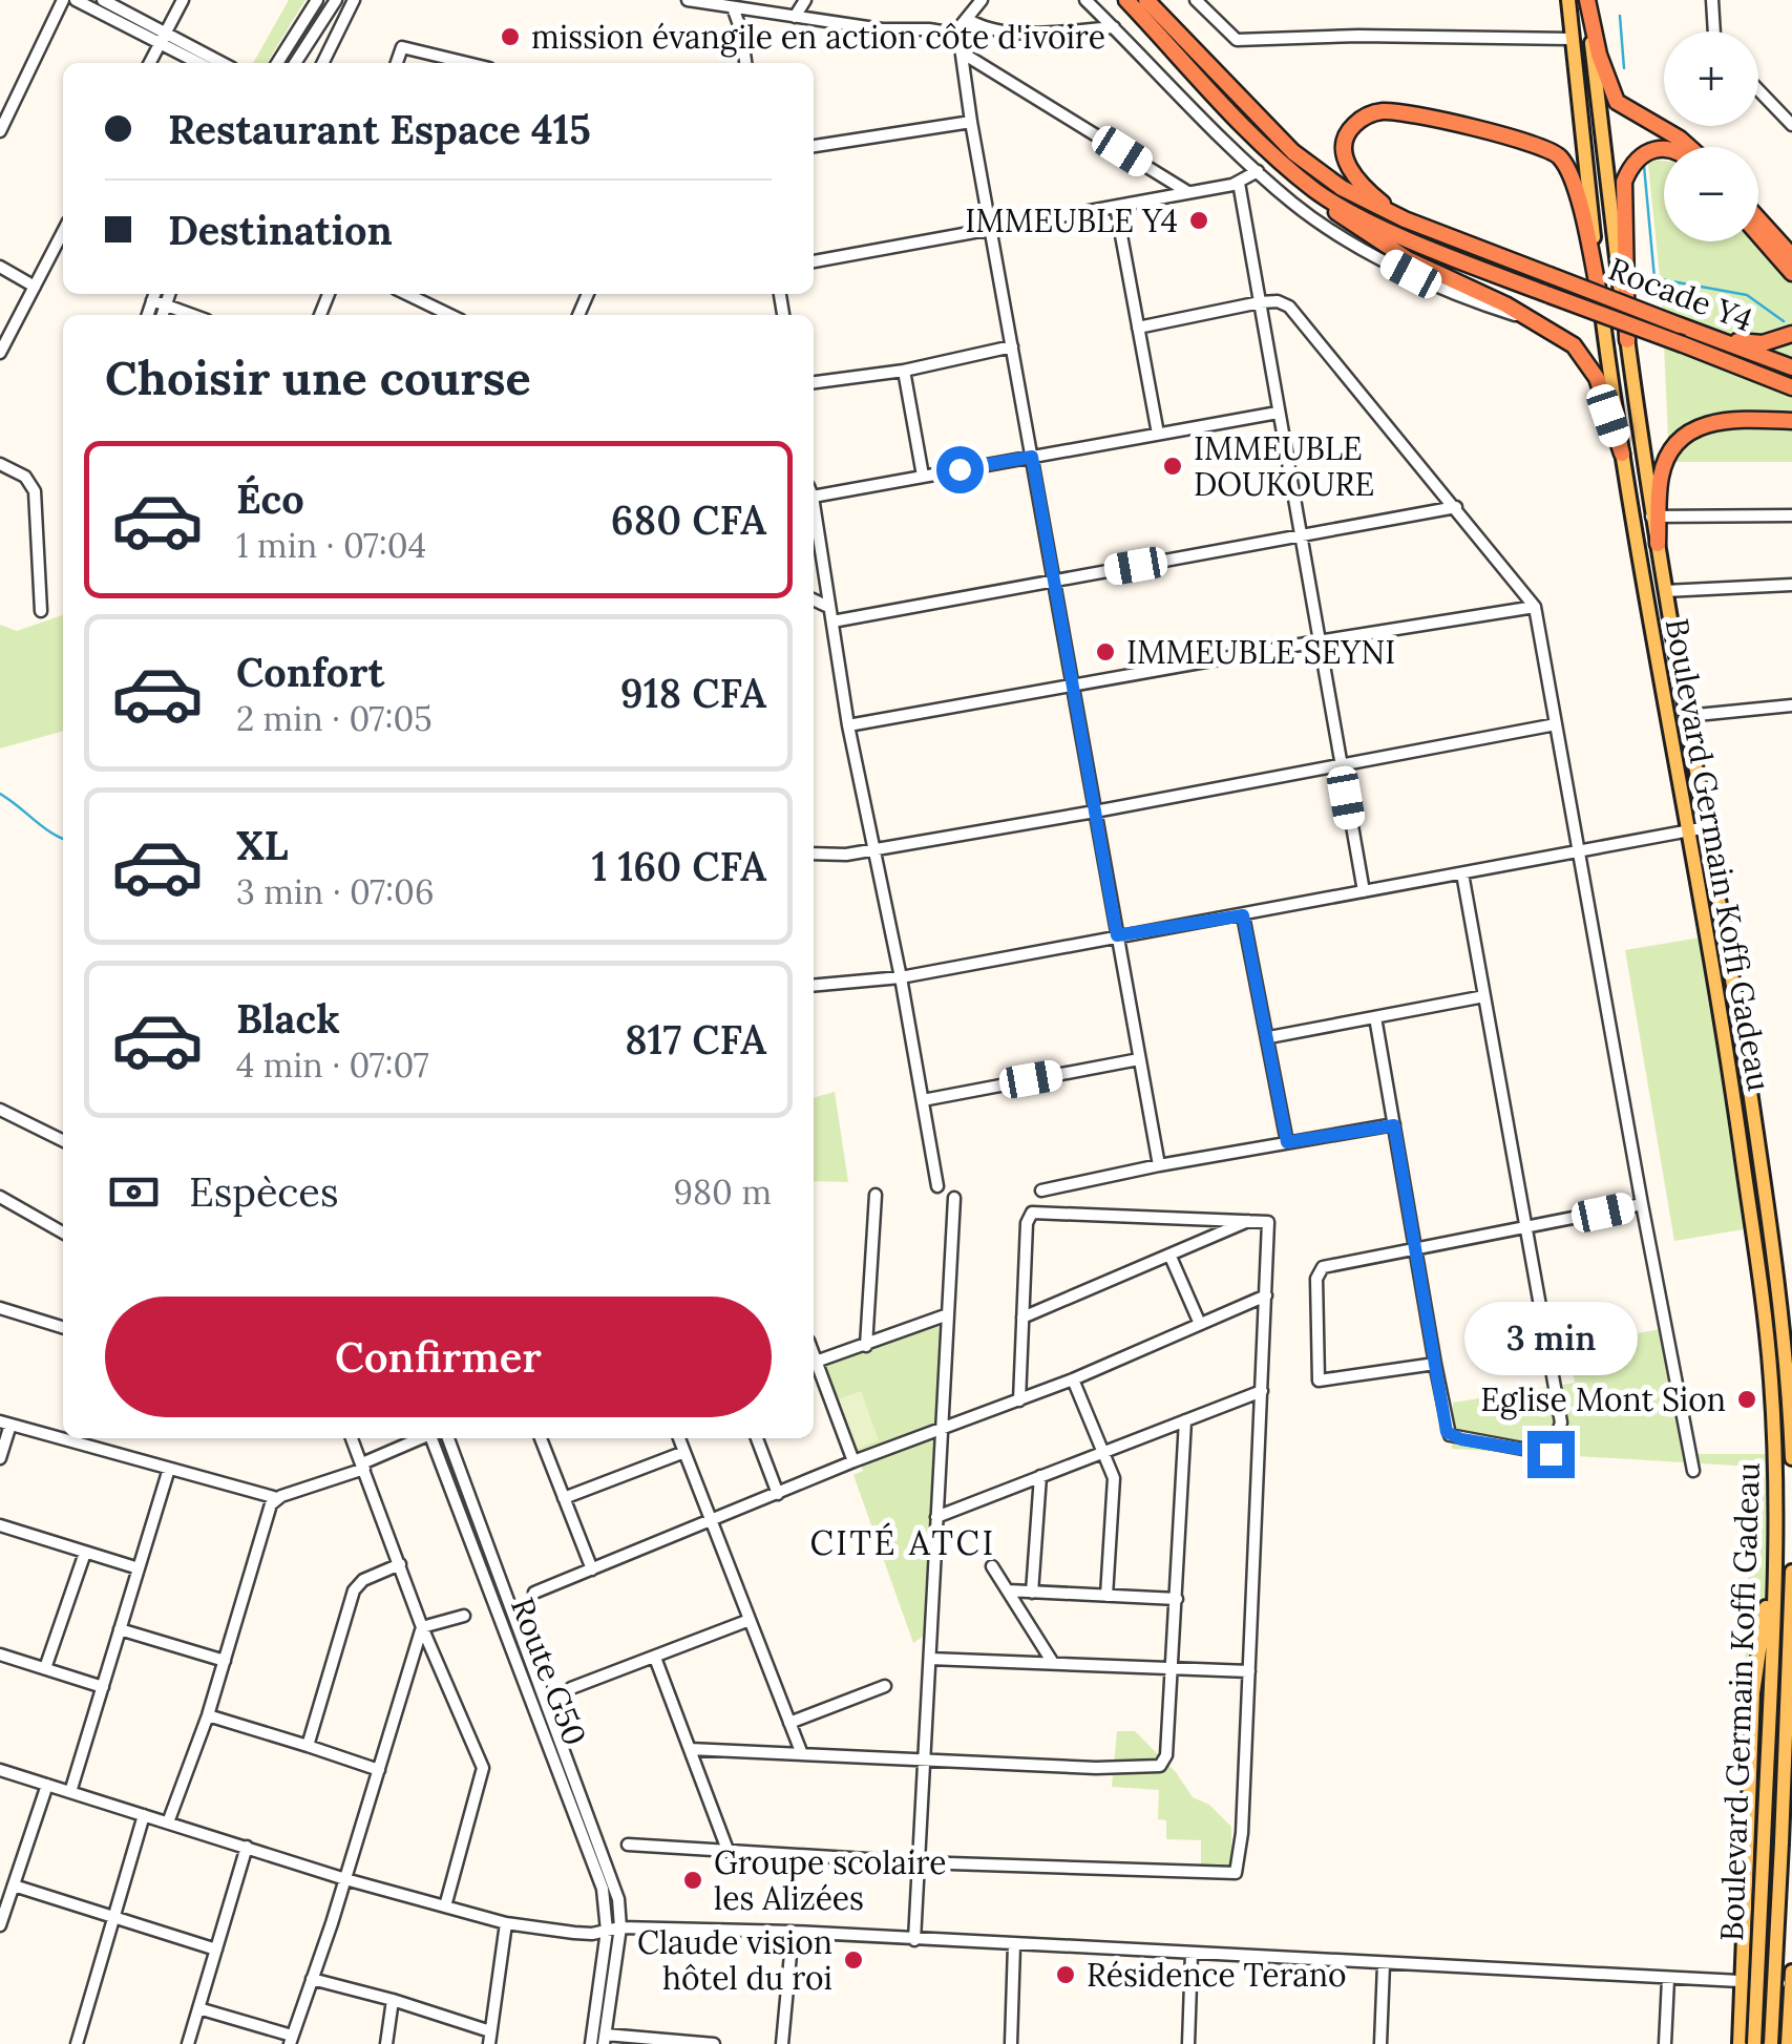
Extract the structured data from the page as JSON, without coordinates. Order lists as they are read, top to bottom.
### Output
{
  "streets": {
    "highway": ["Rocade Y4"],
    "main road": ["Boulevard Germain Koffi Gadeau"],
    "street": ["Route G50"]
  },
  "districts": ["CITÉ ATCI"],
  "places": [
    "mission évangile en action côte d'ivoire",
    "IMMEUBLE Y4",
    "IMMEUBLE DOUKOURE",
    "IMMEUBLE SEYNI",
    "Eglise Mont Sion",
    "Groupe scolaire les Alizées",
    "Claude vision hôtel du roi",
    "Résidence Terano"
  ],
  "page": {
    "map_buttons": ["+", "−"],
    "banner": ["Restaurant Espace 415", "Destination"],
    "heading": "Choisir une course",
    "list": [
      {
        "name": "Éco",
        "note": "1 min · 07:04",
        "value": "680 CFA"
      },
      {
        "name": "Confort",
        "note": "2 min · 07:05",
        "value": "918 CFA"
      },
      {
        "name": "XL",
        "note": "3 min · 07:06",
        "value": "1 160 CFA"
      },
      {
        "name": "Black",
        "note": "4 min · 07:07",
        "value": "817 CFA"
      }
    ],
    "pay": ["Espèces", "980 m"],
    "buttons": "Confirmer",
    "bubble": "3 min"
  }
}
